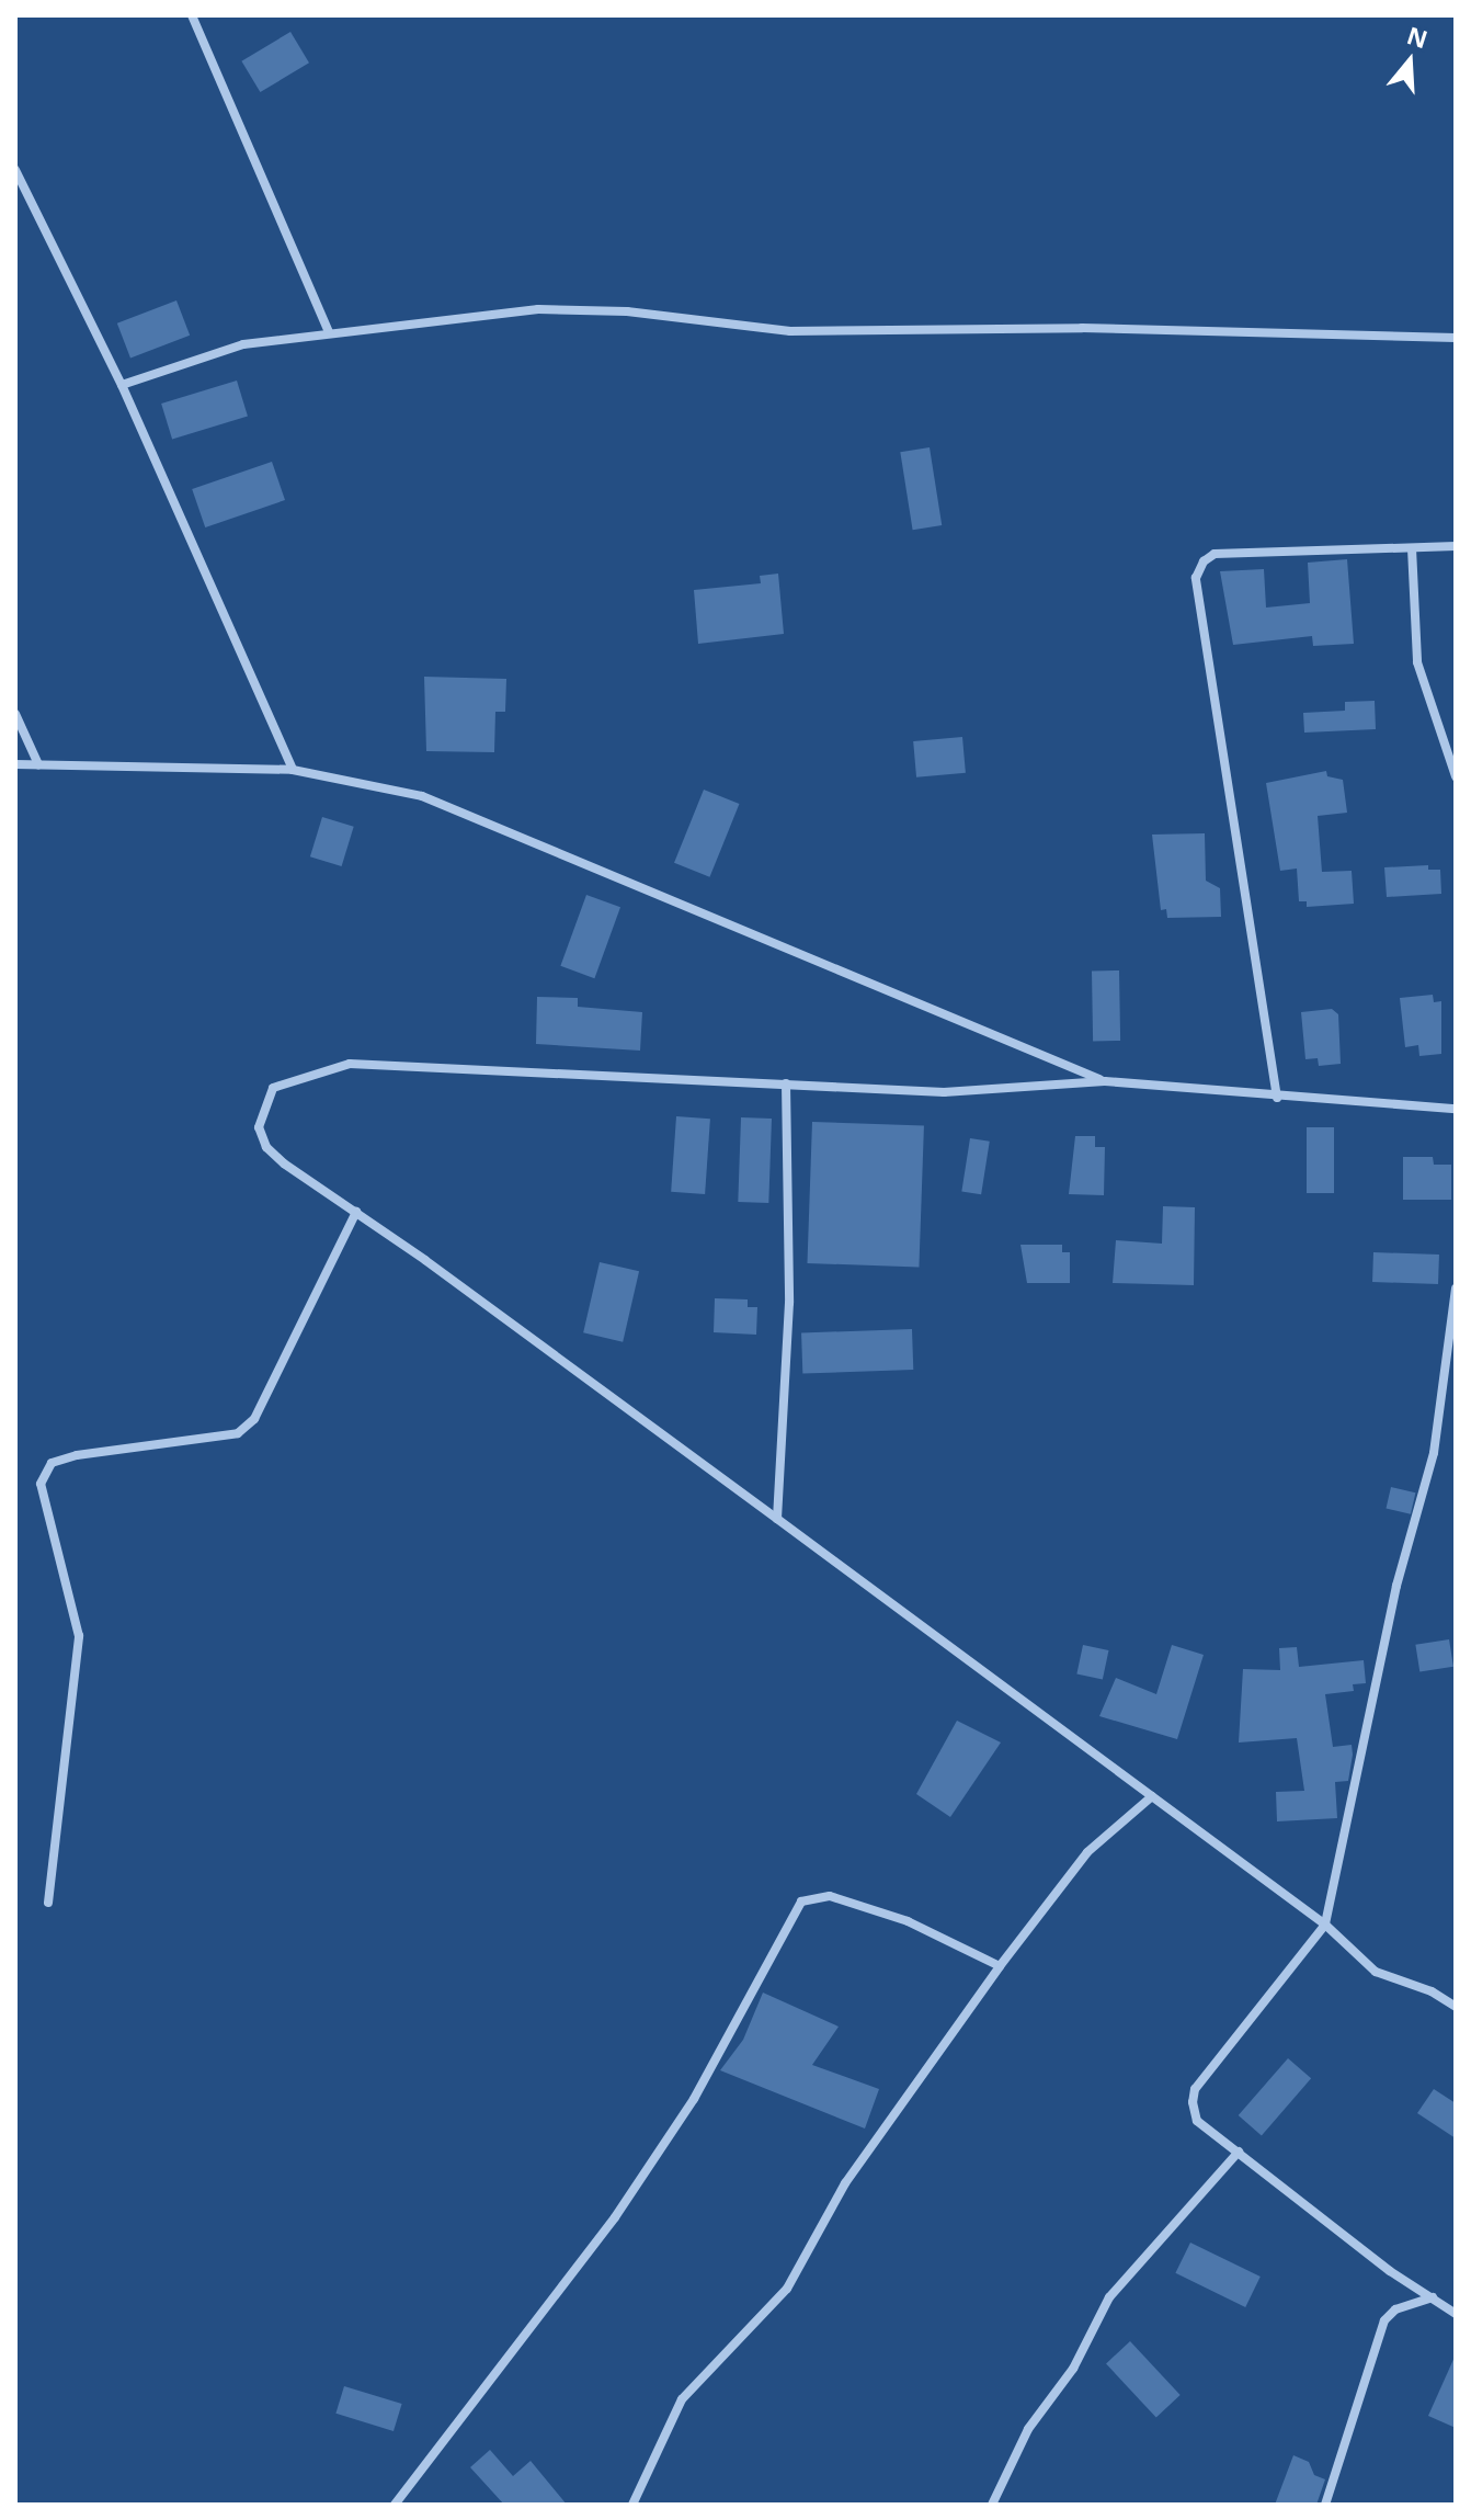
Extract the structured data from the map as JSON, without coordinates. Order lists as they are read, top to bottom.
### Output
{
  "north": "top"
}
